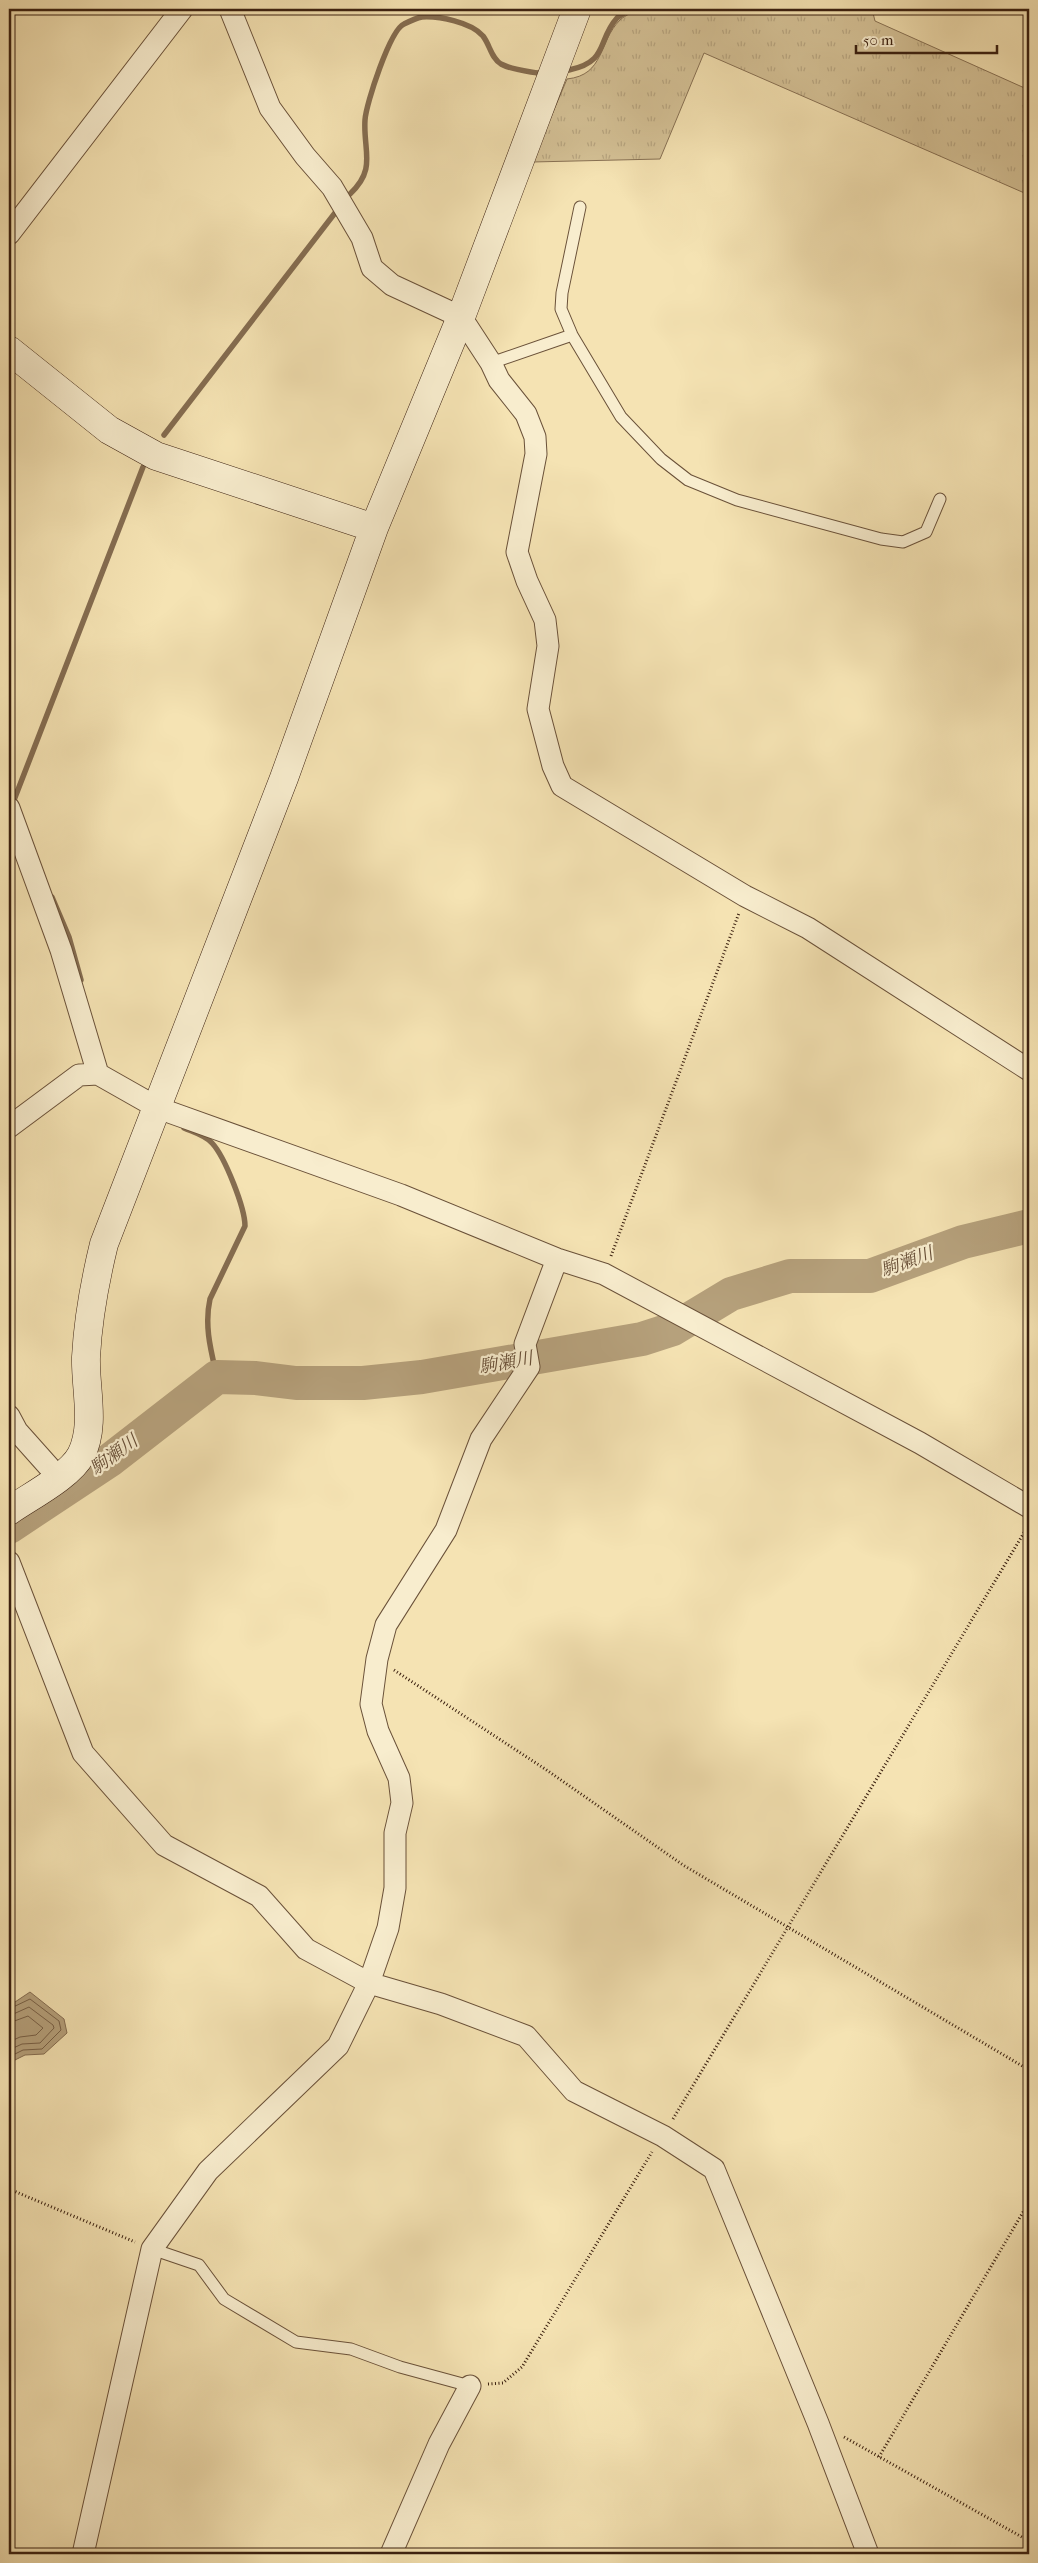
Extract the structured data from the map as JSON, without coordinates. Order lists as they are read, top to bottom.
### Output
{
  "water": ["駒瀬川"],
  "scale_bar": "50 m"
}
